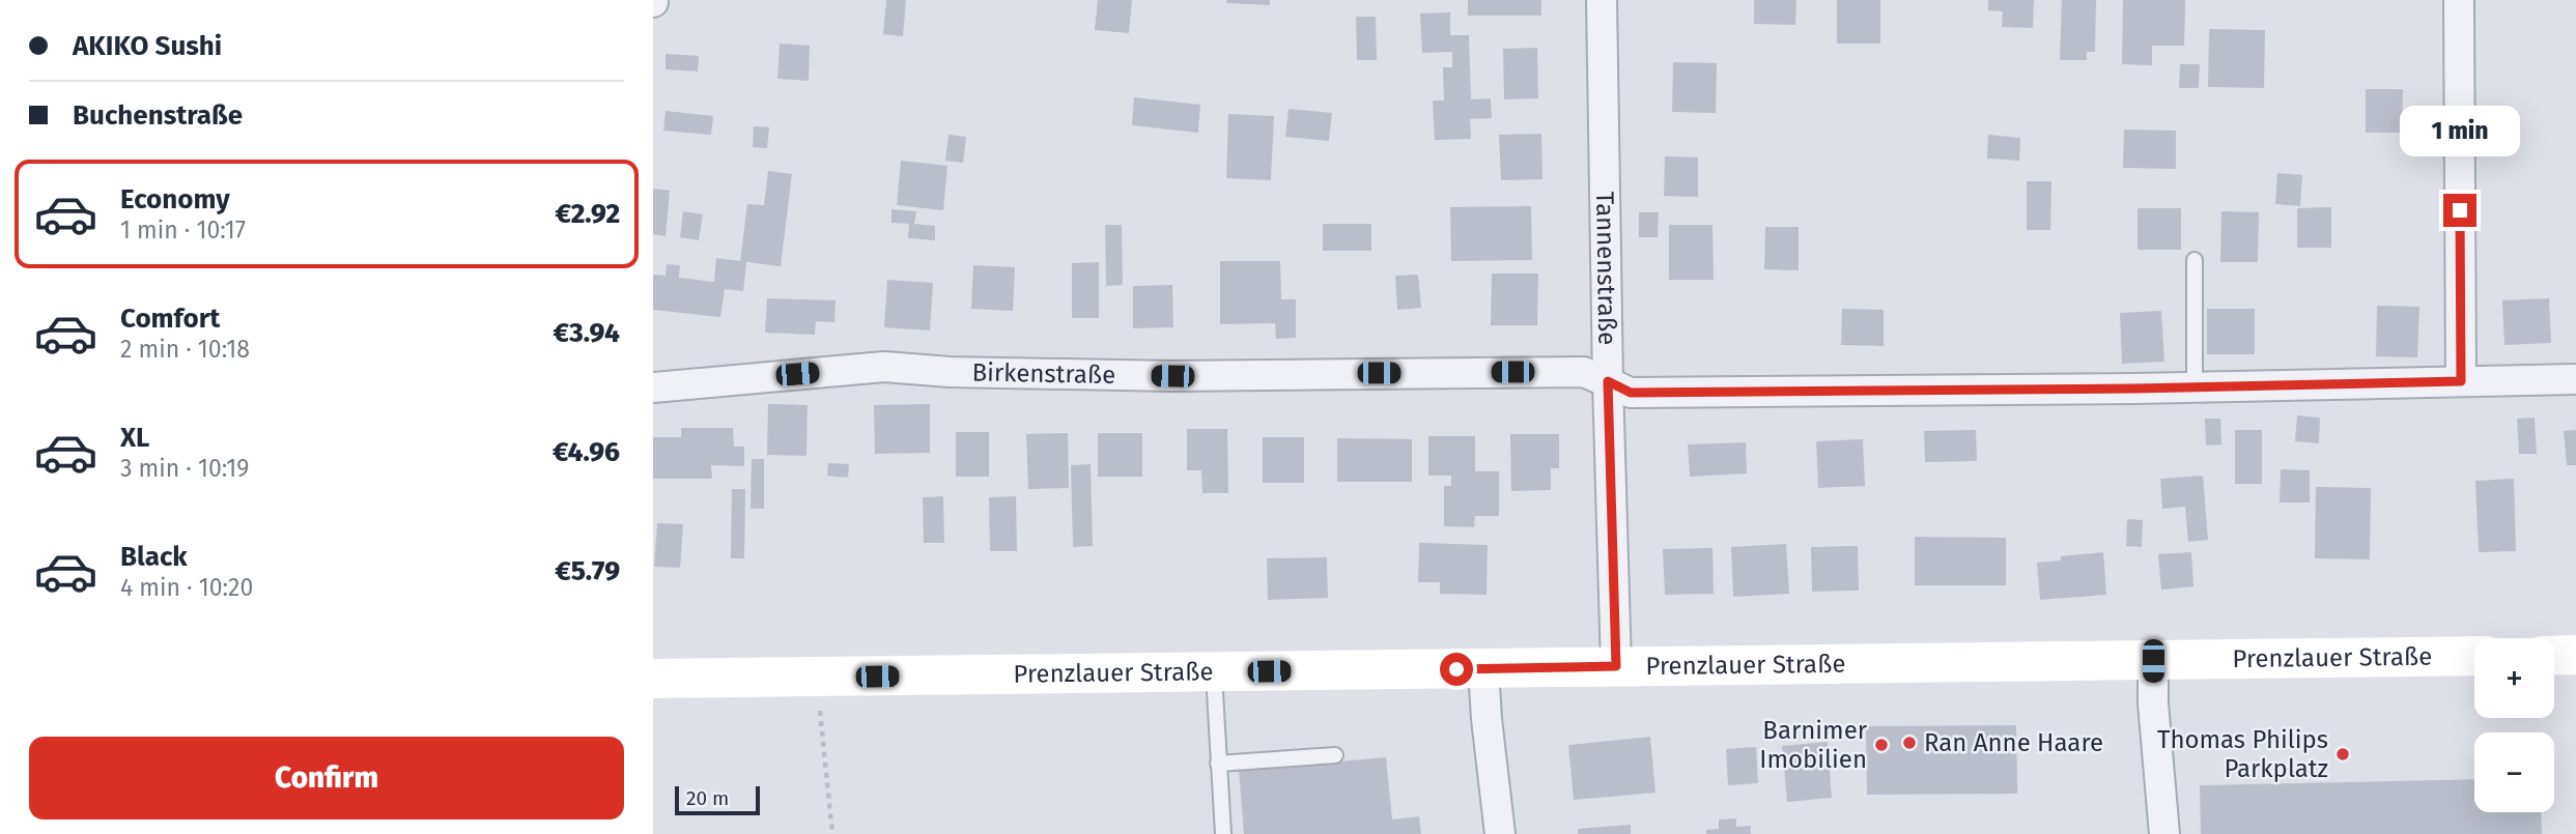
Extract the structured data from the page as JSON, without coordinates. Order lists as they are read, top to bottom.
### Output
{
  "streets": {
    "main road": ["Prenzlauer Straße"],
    "street": ["Tannenstraße", "Birkenstraße"]
  },
  "crossings": [
    ["Tannenstraße", "Birkenstraße"],
    ["Tannenstraße", "Prenzlauer Straße"]
  ],
  "places": ["Ran Anne Haare", "Barnimer Imobilien", "Thomas Philips Parkplatz"],
  "scale_bar": "20 m",
  "page": {
    "banner": ["AKIKO Sushi", "Buchenstraße"],
    "bubble": "1 min",
    "list": [
      {
        "name": "Economy",
        "note": "1 min · 10:17",
        "value": "€2.92"
      },
      {
        "name": "Comfort",
        "note": "2 min · 10:18",
        "value": "€3.94"
      },
      {
        "name": "XL",
        "note": "3 min · 10:19",
        "value": "€4.96"
      },
      {
        "name": "Black",
        "note": "4 min · 10:20",
        "value": "€5.79"
      }
    ],
    "map_buttons": ["+", "−"],
    "buttons": "Confirm",
    "scale": "20 m"
  }
}
